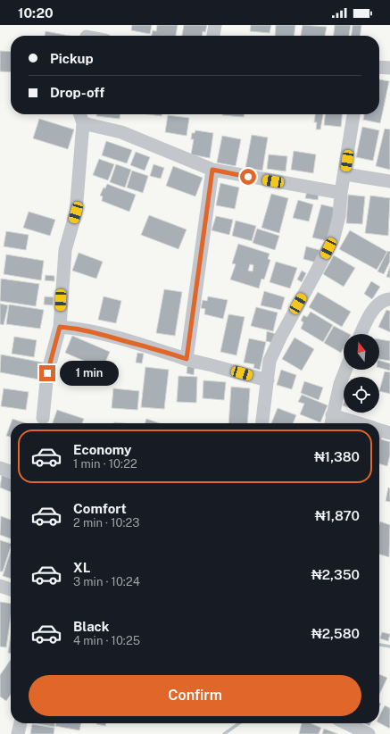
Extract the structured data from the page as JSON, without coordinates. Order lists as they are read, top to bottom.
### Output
{
  "north": "top",
  "page": {
    "status": "10:20",
    "banner": ["Pickup", "Drop-off"],
    "bubble": "1 min",
    "list": [
      {
        "name": "Economy",
        "note": "1 min · 10:22",
        "value": "₦1,380"
      },
      {
        "name": "Comfort",
        "note": "2 min · 10:23",
        "value": "₦1,870"
      },
      {
        "name": "XL",
        "note": "3 min · 10:24",
        "value": "₦2,350"
      },
      {
        "name": "Black",
        "note": "4 min · 10:25",
        "value": "₦2,580"
      }
    ],
    "buttons": "Confirm"
  }
}
